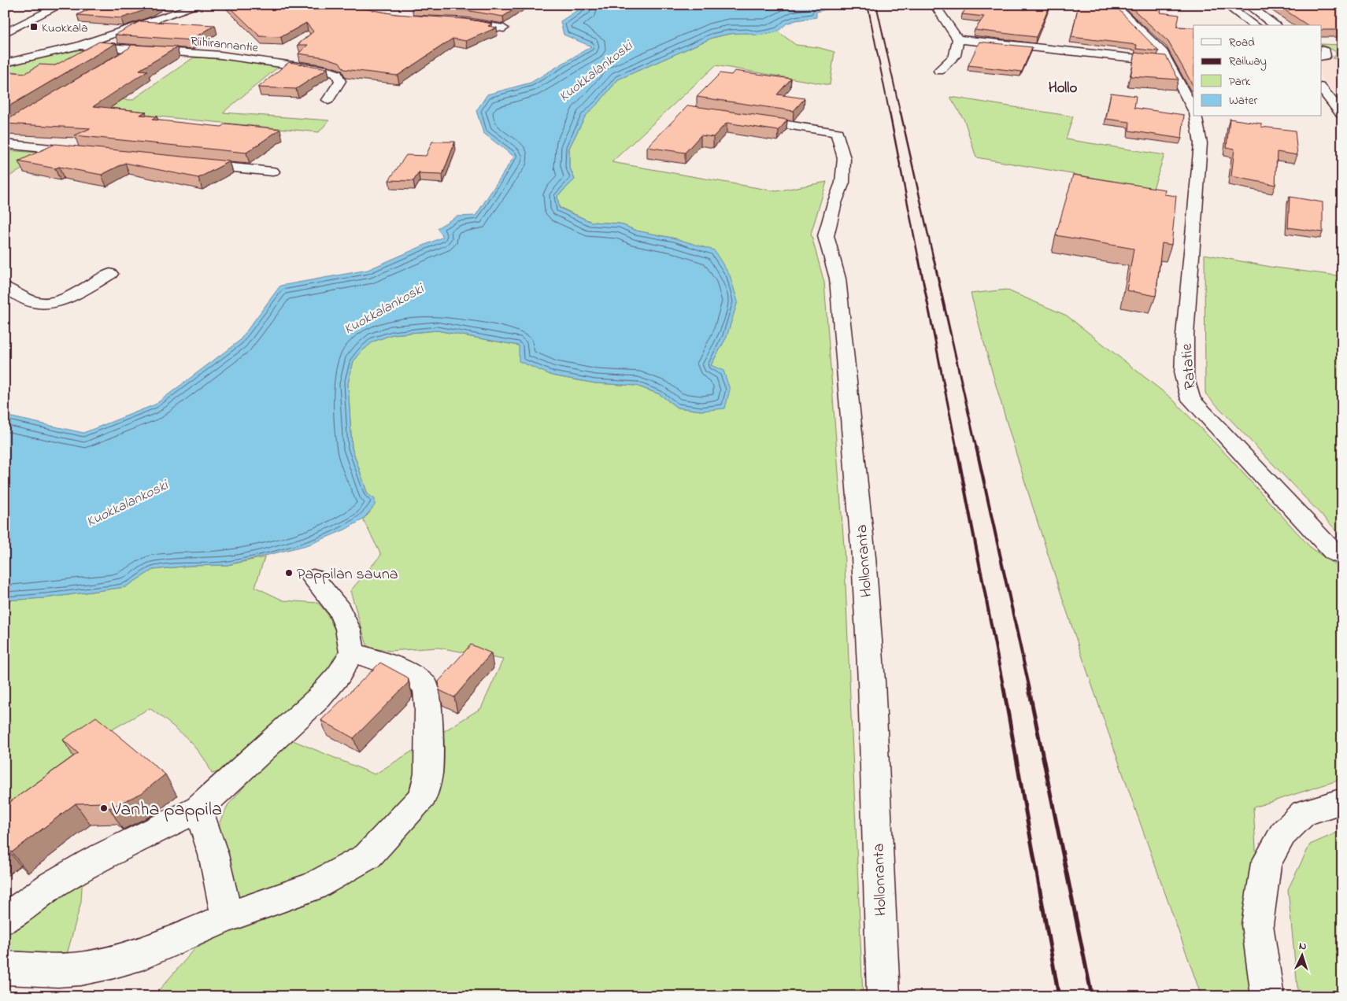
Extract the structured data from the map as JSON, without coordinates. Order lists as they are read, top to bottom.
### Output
{
  "streets": {
    "street": ["Riihirannantie", "Ratatie", "Hollonranta"]
  },
  "districts": ["Hollo"],
  "water": ["Kuokkalankoski"],
  "places": {
    "transit": ["Kuokkala"],
    "other": ["Pappilan sauna", "Vanha pappila"]
  },
  "legend": [
    "Road",
    "Railway",
    "Park",
    "Water"
  ],
  "north": "top"
}
